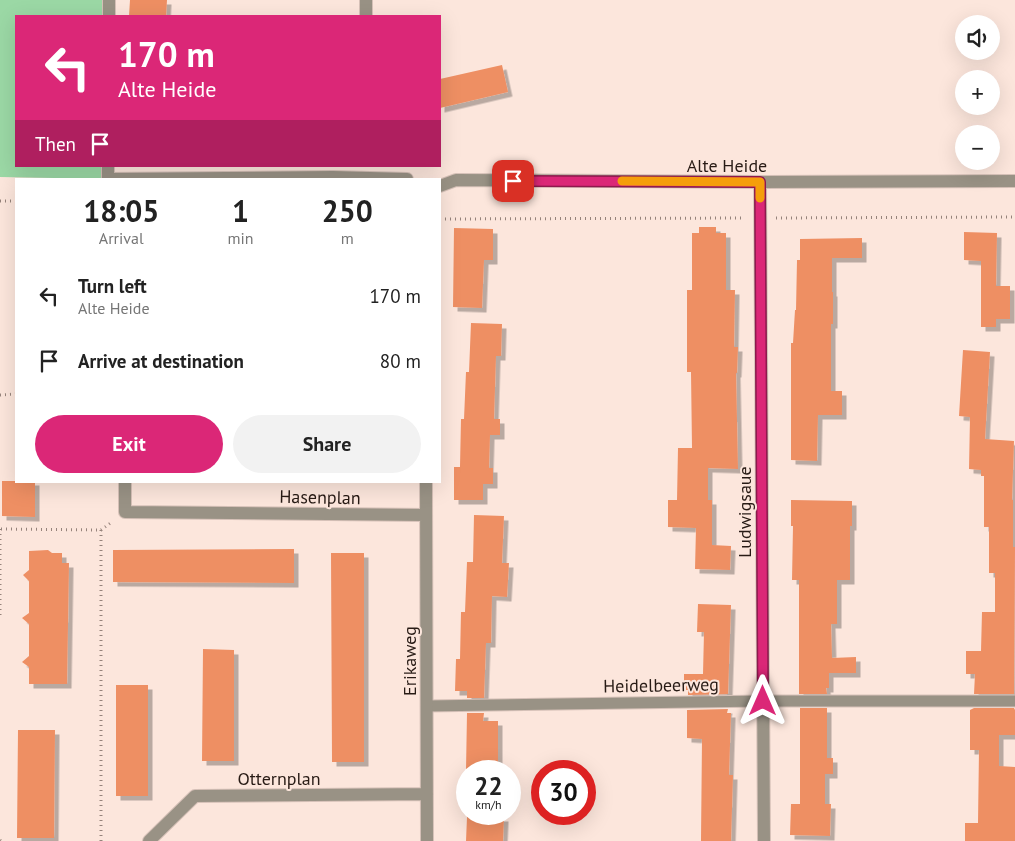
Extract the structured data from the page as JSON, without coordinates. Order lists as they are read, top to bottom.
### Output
{
  "streets": {
    "street": [
      "Alte Heide",
      "Hasenplan",
      "Ludwigsaue",
      "Erikaweg",
      "Otternplan"
    ],
    "lane": ["Heidelbeerweg"]
  },
  "crossings": [
    ["Alte Heide", "Ludwigsaue"],
    ["Hasenplan", "Erikaweg"],
    ["Ludwigsaue", "Heidelbeerweg"],
    ["Erikaweg", "Heidelbeerweg"],
    ["Erikaweg", "Otternplan"]
  ],
  "page": {
    "map_buttons": ["+", "−"],
    "turn": ["170 m", "Alte Heide"],
    "then": "Then",
    "eta": [
      "18:05",
      "Arrival",
      "1",
      "min",
      "250",
      "m"
    ],
    "list": [
      {
        "name": "Turn left",
        "note": "Alte Heide",
        "value": "170 m"
      },
      {
        "name": "Arrive at destination",
        "value": "80 m"
      }
    ],
    "buttons": ["Exit", "Share"],
    "speed": "22 km/h",
    "limit": "30"
  }
}
